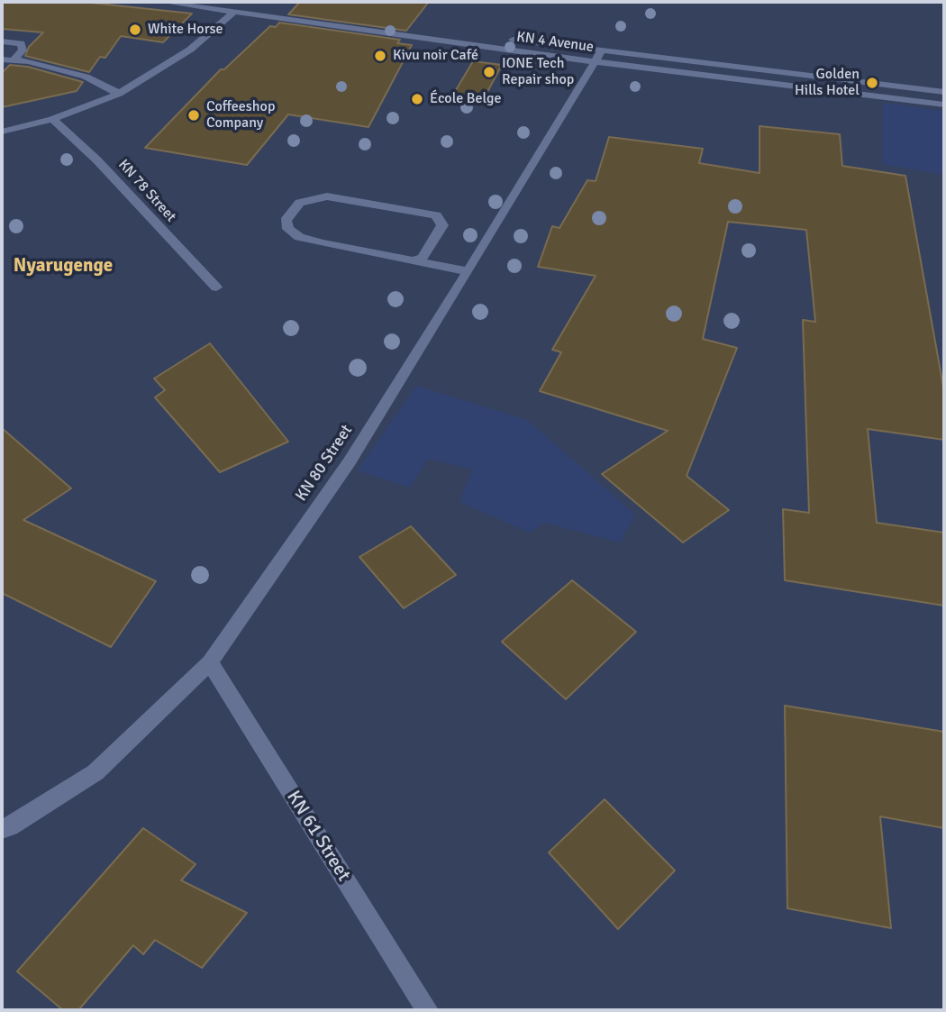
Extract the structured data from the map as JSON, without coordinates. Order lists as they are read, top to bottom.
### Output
{
  "streets": {
    "street": [
      "KN 4 Avenue",
      "KN 78 Street",
      "KN 80 Street",
      "KN 61 Street"
    ]
  },
  "crossings": [
    ["KN 4 Avenue", "KN 80 Street"],
    ["KN 80 Street", "KN 61 Street"]
  ],
  "districts": ["Nyarugenge"],
  "places": [
    "White Horse",
    "Kivu noir Café",
    "IONE Tech Repair shop",
    "Golden Hills Hotel",
    "École Belge",
    "Coffeeshop Company"
  ]
}
